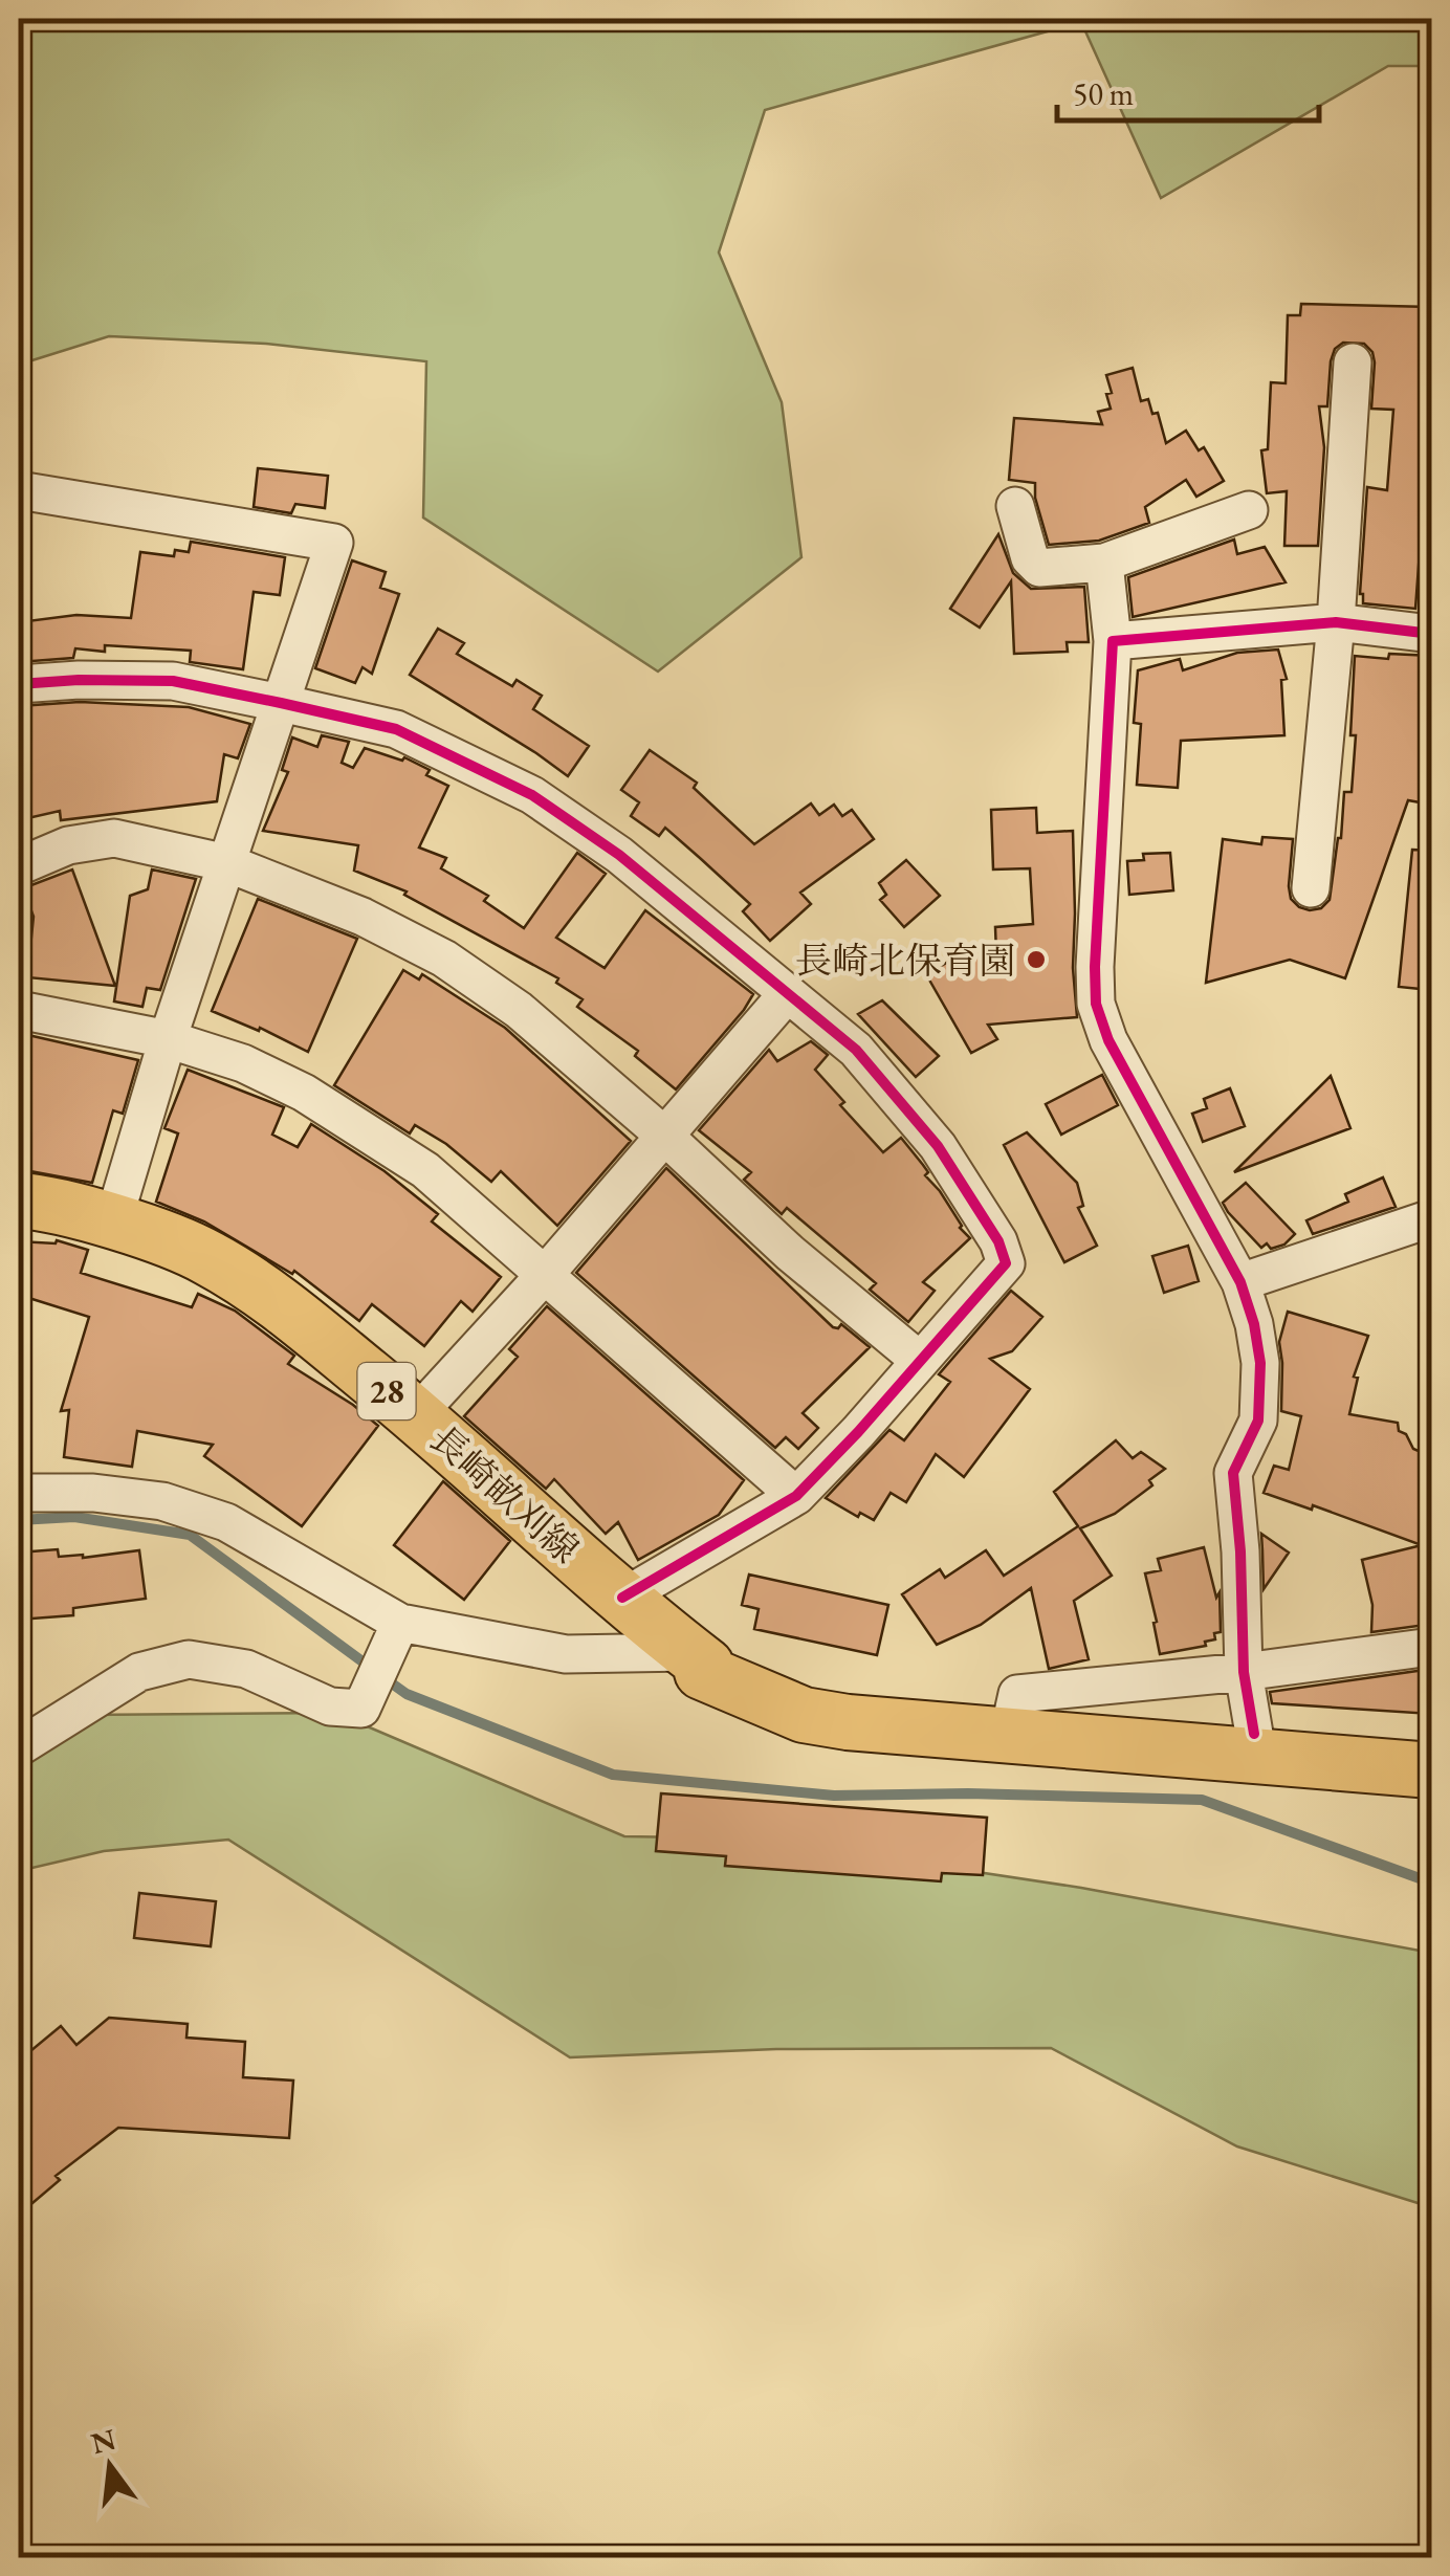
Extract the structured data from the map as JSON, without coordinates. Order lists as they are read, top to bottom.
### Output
{
  "streets": {
    "main road": ["28", "長崎畝刈線"]
  },
  "places": ["長崎北保育園"],
  "scale_bar": "50 m",
  "north": "top"
}
